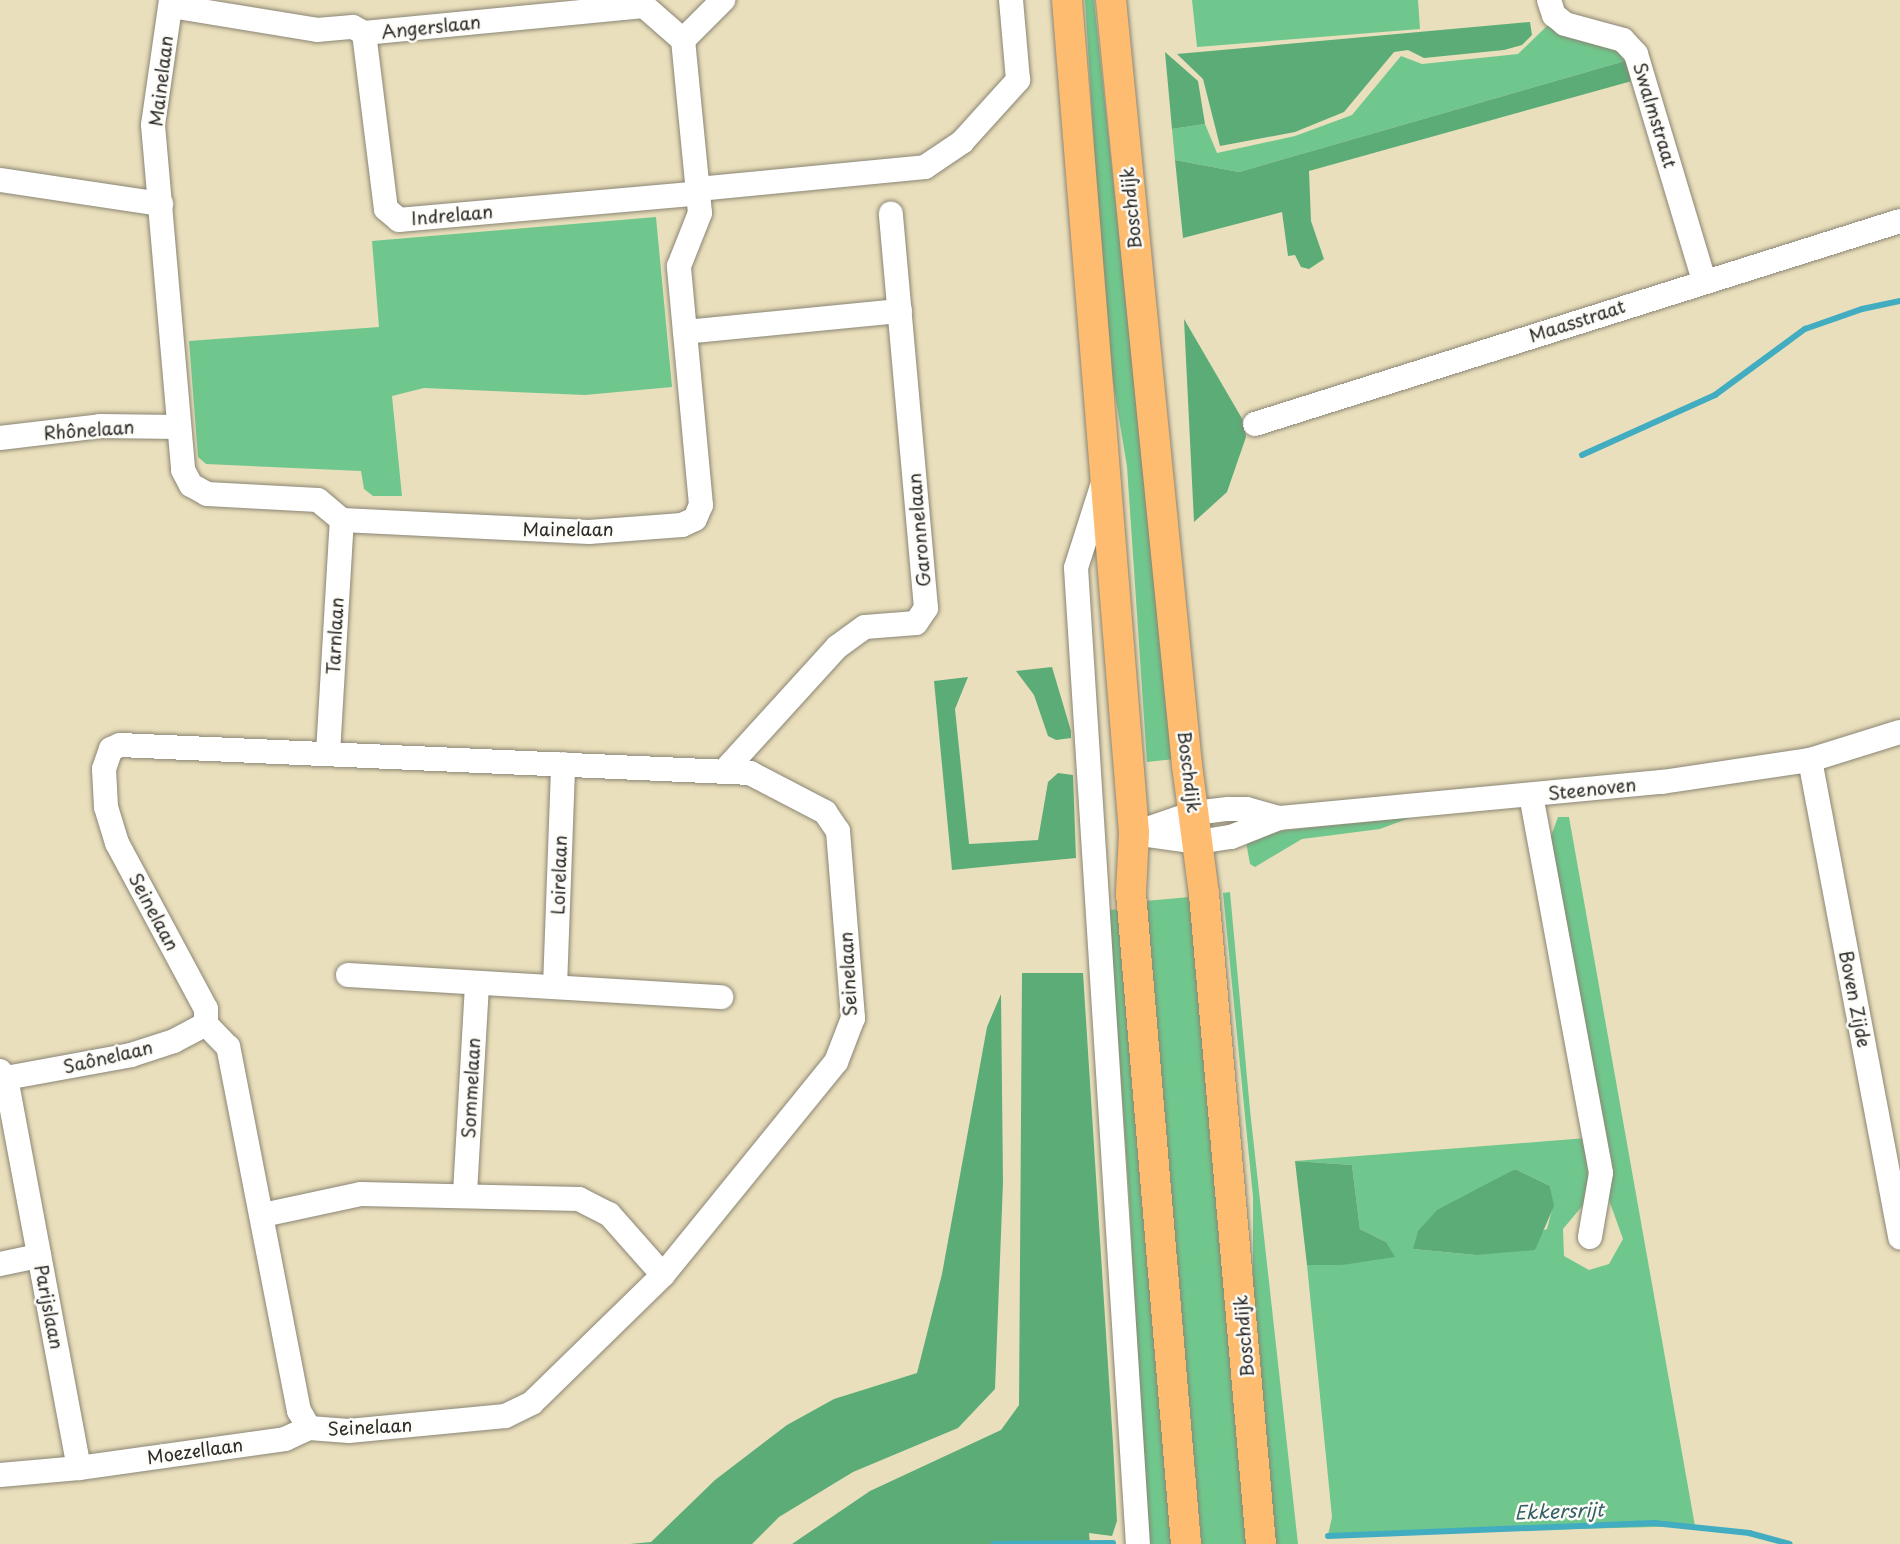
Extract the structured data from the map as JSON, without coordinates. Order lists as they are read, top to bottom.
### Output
{
  "streets": {
    "main road": ["Boschdijk"],
    "street": [
      "Angerslaan",
      "Mainelaan",
      "Swalmstraat",
      "Indrelaan",
      "Maasstraat",
      "Rhônelaan",
      "Garonnelaan",
      "Tarnlaan",
      "Steenoven",
      "Loirelaan",
      "Seinelaan",
      "Boven Zijde",
      "Saônelaan",
      "Sommelaan",
      "Parijslaan",
      "Moezellaan"
    ]
  },
  "crossings": [
    ["Angerslaan", "Mainelaan"],
    ["Angerslaan", "Indrelaan"],
    ["Mainelaan", "Indrelaan"],
    ["Mainelaan", "Rhônelaan"],
    ["Mainelaan", "Tarnlaan"],
    ["Swalmstraat", "Maasstraat"],
    ["Boschdijk", "Steenoven"],
    ["Garonnelaan", "Seinelaan"],
    ["Tarnlaan", "Seinelaan"],
    ["Steenoven", "Boven Zijde"],
    ["Loirelaan", "Seinelaan"],
    ["Seinelaan", "Saônelaan"],
    ["Seinelaan", "Moezellaan"],
    ["Saônelaan", "Parijslaan"],
    ["Parijslaan", "Moezellaan"]
  ],
  "water": ["Ekkersrijt"]
}
